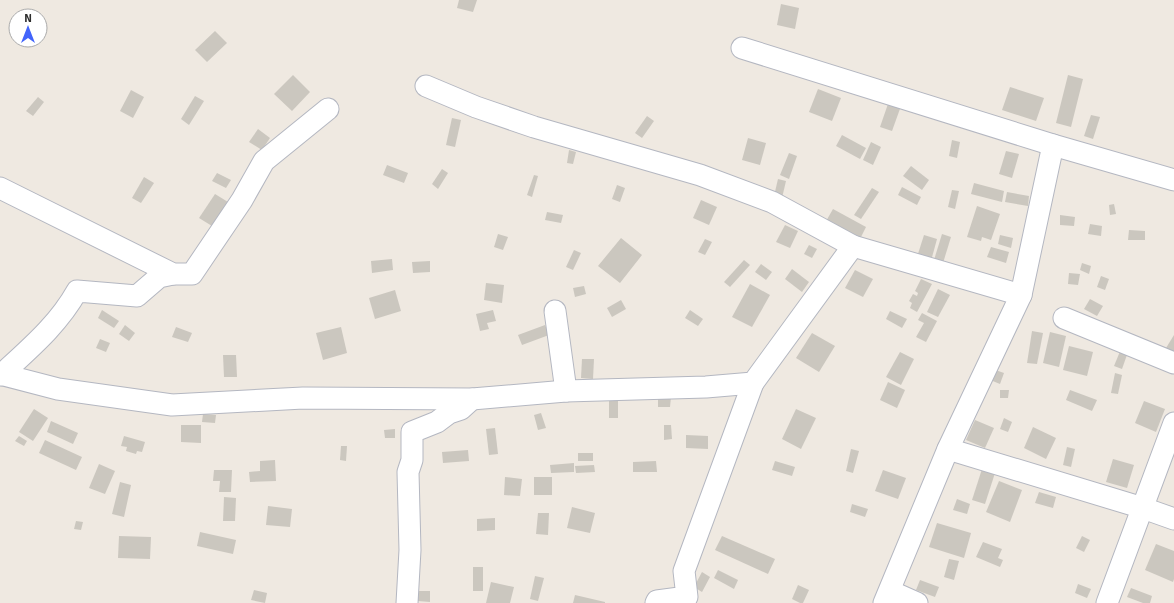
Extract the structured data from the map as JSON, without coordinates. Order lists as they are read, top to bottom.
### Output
{
  "north": "top"
}
